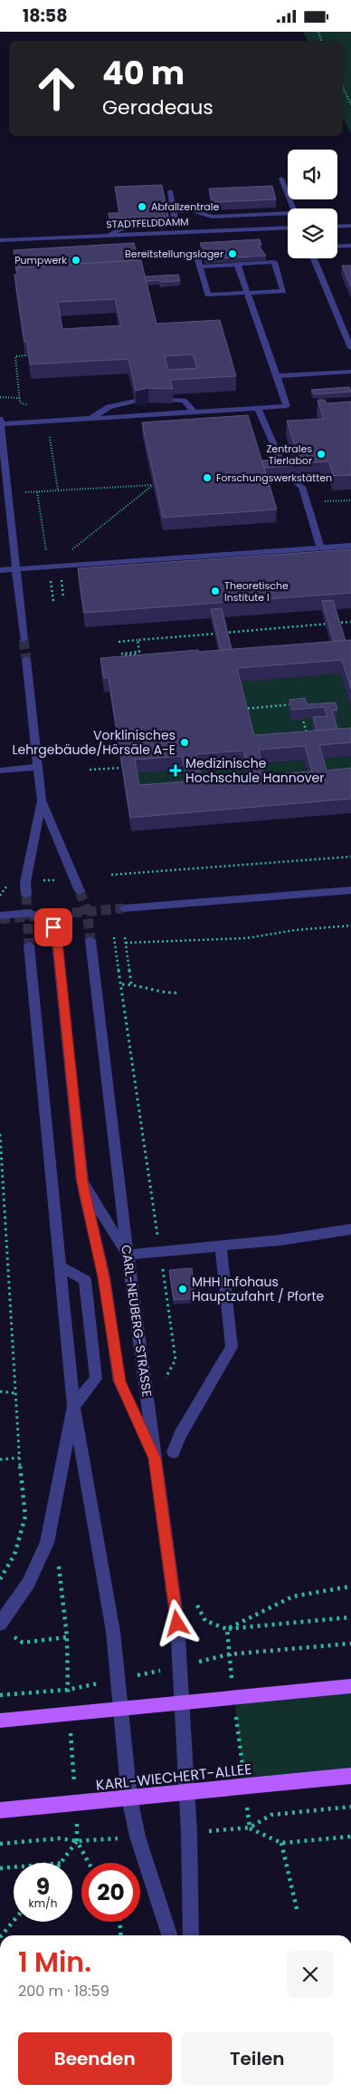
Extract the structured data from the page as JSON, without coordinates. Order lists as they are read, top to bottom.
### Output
{
  "streets": {
    "main road": ["KARL-WIECHERT-ALLEE"],
    "street": ["STADTFELDDAMM", "CARL-NEUBERG-STRASSE"]
  },
  "crossings": [
    ["CARL-NEUBERG-STRASSE", "KARL-WIECHERT-ALLEE"]
  ],
  "places": {
    "other": [
      "Abfallzentrale",
      "Bereitstellungslager",
      "Pumpwerk",
      "Zentrales Tierlabor",
      "Forschungswerkstätten",
      "Theoretische Institute I",
      "Vorklinisches Lehrgebäude/Hörsäle A-E",
      "MHH Infohaus Hauptzufahrt / Pforte"
    ],
    "health": ["Medizinische Hochschule Hannover"]
  },
  "page": {
    "status": "18:58",
    "turn": ["40 m", "Geradeaus"],
    "speed": "9 km/h",
    "limit": "20",
    "heading": ["1 Min.", "200 m · 18:59"],
    "buttons": ["Beenden", "Teilen"]
  }
}
